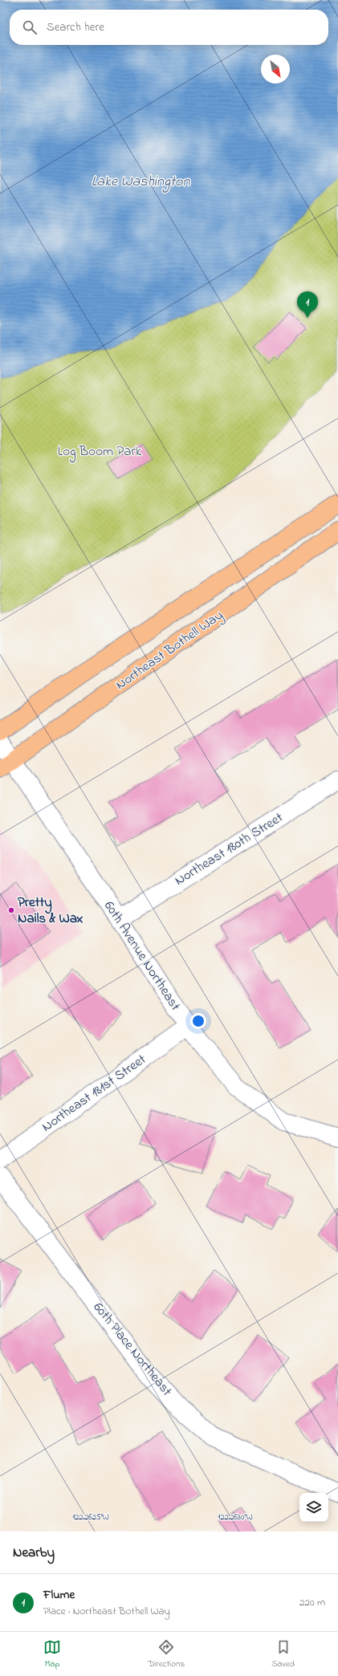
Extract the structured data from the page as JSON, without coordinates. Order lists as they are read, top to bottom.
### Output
{
  "streets": {
    "main road": ["Northeast Bothell Way"],
    "street": [
      "Northeast 180th Street",
      "60th Avenue Northeast",
      "Northeast 181st Street",
      "60th Place Northeast"
    ]
  },
  "crossings": [
    ["Northeast Bothell Way", "60th Avenue Northeast"],
    ["Northeast 180th Street", "60th Avenue Northeast"],
    ["60th Avenue Northeast", "Northeast 181st Street"]
  ],
  "water": ["Lake Washington"],
  "parks": ["Log Boom Park"],
  "places": ["Pretty Nails & Wax"],
  "north": "bottom right",
  "page": {
    "search": "Search here",
    "pins": "1",
    "heading": "Nearby",
    "list": [
      {
        "mark": "1",
        "name": "Flume",
        "note": "Place · Northeast Bothell Way",
        "value": "220 m"
      }
    ],
    "nav": ["Map", "Directions", "Saved"]
  },
  "coordinates": ["122.2625°W", "122.2630°W"]
}
